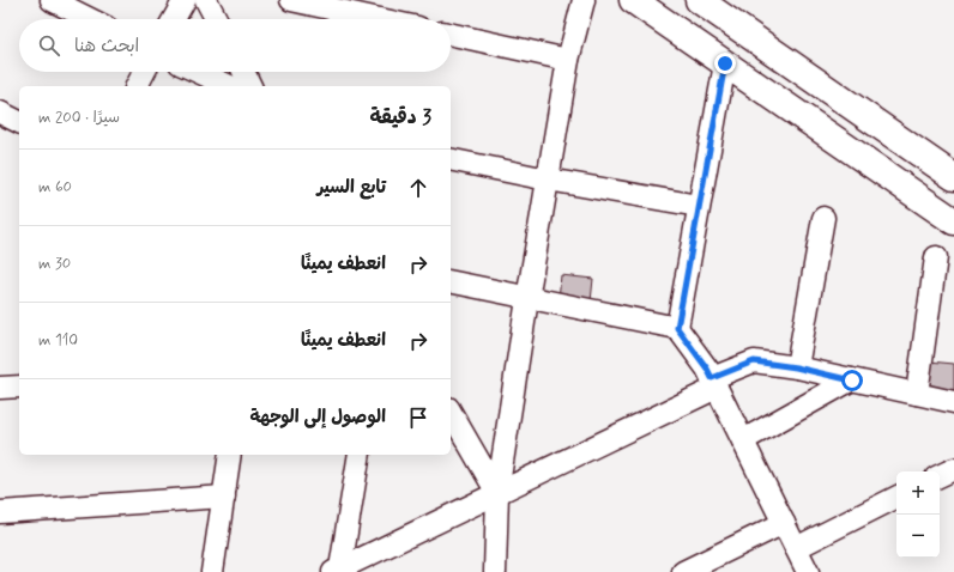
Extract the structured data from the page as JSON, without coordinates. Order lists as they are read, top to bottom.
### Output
{
  "page": {
    "search": "ابحث هنا",
    "heading": ["3 دقيقة", "سيرًا · 200 m"],
    "list": [
      ["تابع السير", "60 m"],
      ["انعطف يمينًا", "30 m"],
      ["انعطف يمينًا", "110 m"],
      "الوصول إلى الوجهة"
    ],
    "map_buttons": ["+", "−"]
  }
}
